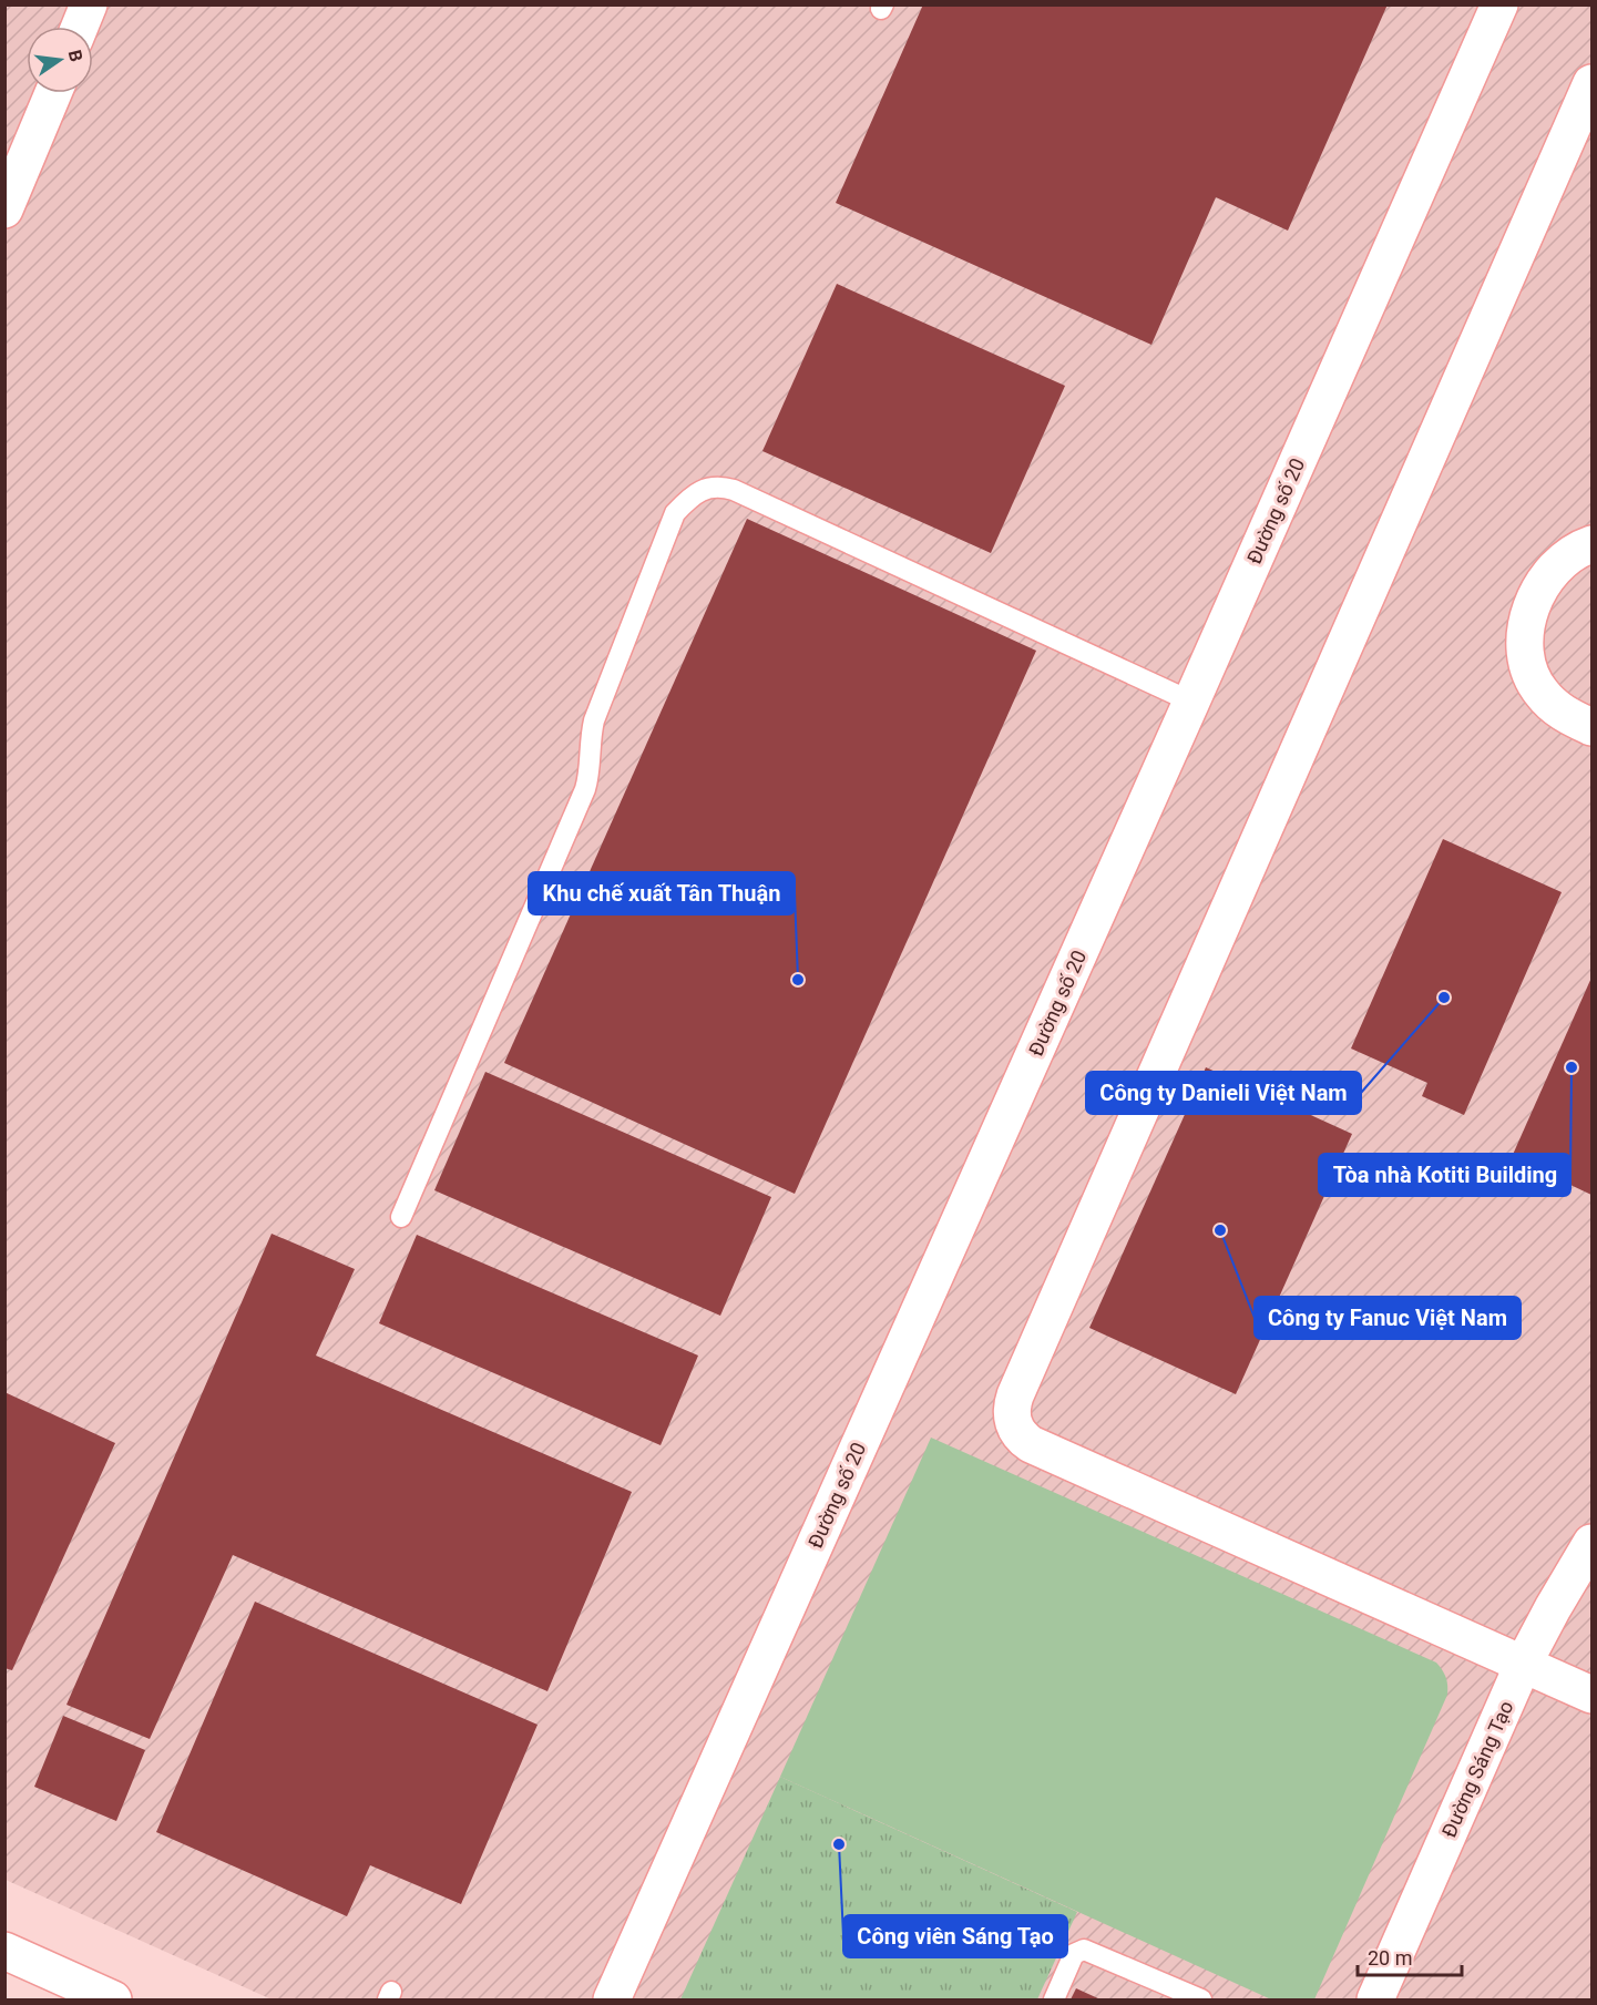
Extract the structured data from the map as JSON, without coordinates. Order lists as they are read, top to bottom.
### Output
{
  "streets": {
    "street": ["Đường số 20", "Đường Sáng Tạo"]
  },
  "places": [
    "Khu chế xuất Tân Thuận",
    "Công ty Danieli Việt Nam",
    "Tòa nhà Kotiti Building",
    "Công ty Fanuc Việt Nam",
    "Công viên Sáng Tạo"
  ],
  "scale_bar": "20 m",
  "north": "right"
}
